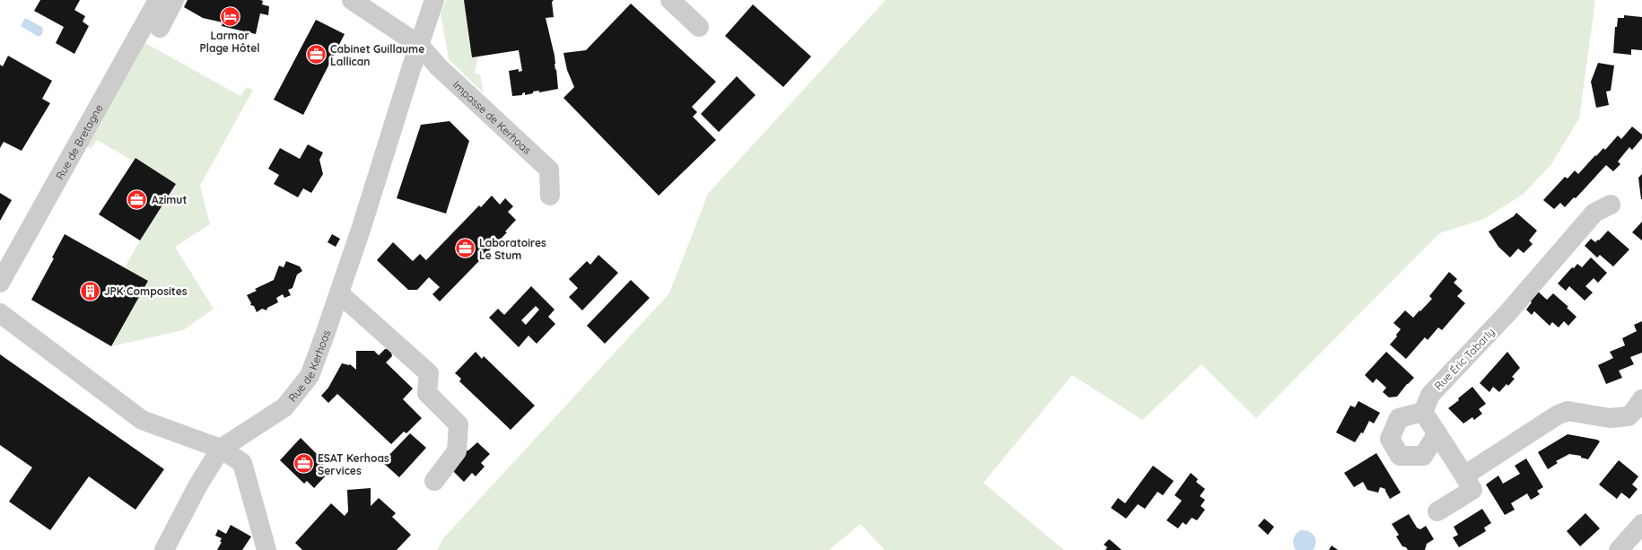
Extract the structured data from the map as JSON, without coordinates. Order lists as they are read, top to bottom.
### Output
{
  "streets": {
    "street": [
      "Impasse de Kerhoas",
      "Rue de Bretagne",
      "Rue Éric Tabarly",
      "Rue de Kerhoas"
    ]
  },
  "crossings": [
    ["Impasse de Kerhoas", "Rue de Kerhoas"]
  ],
  "places": {
    "hotel": ["Larmor Plage Hôtel"],
    "office": [
      "Cabinet Guillaume Lallican",
      "Azimut",
      "Laboratoires Le Stum",
      "ESAT Kerhoas Services"
    ],
    "building": ["JPK Composites"]
  }
}
